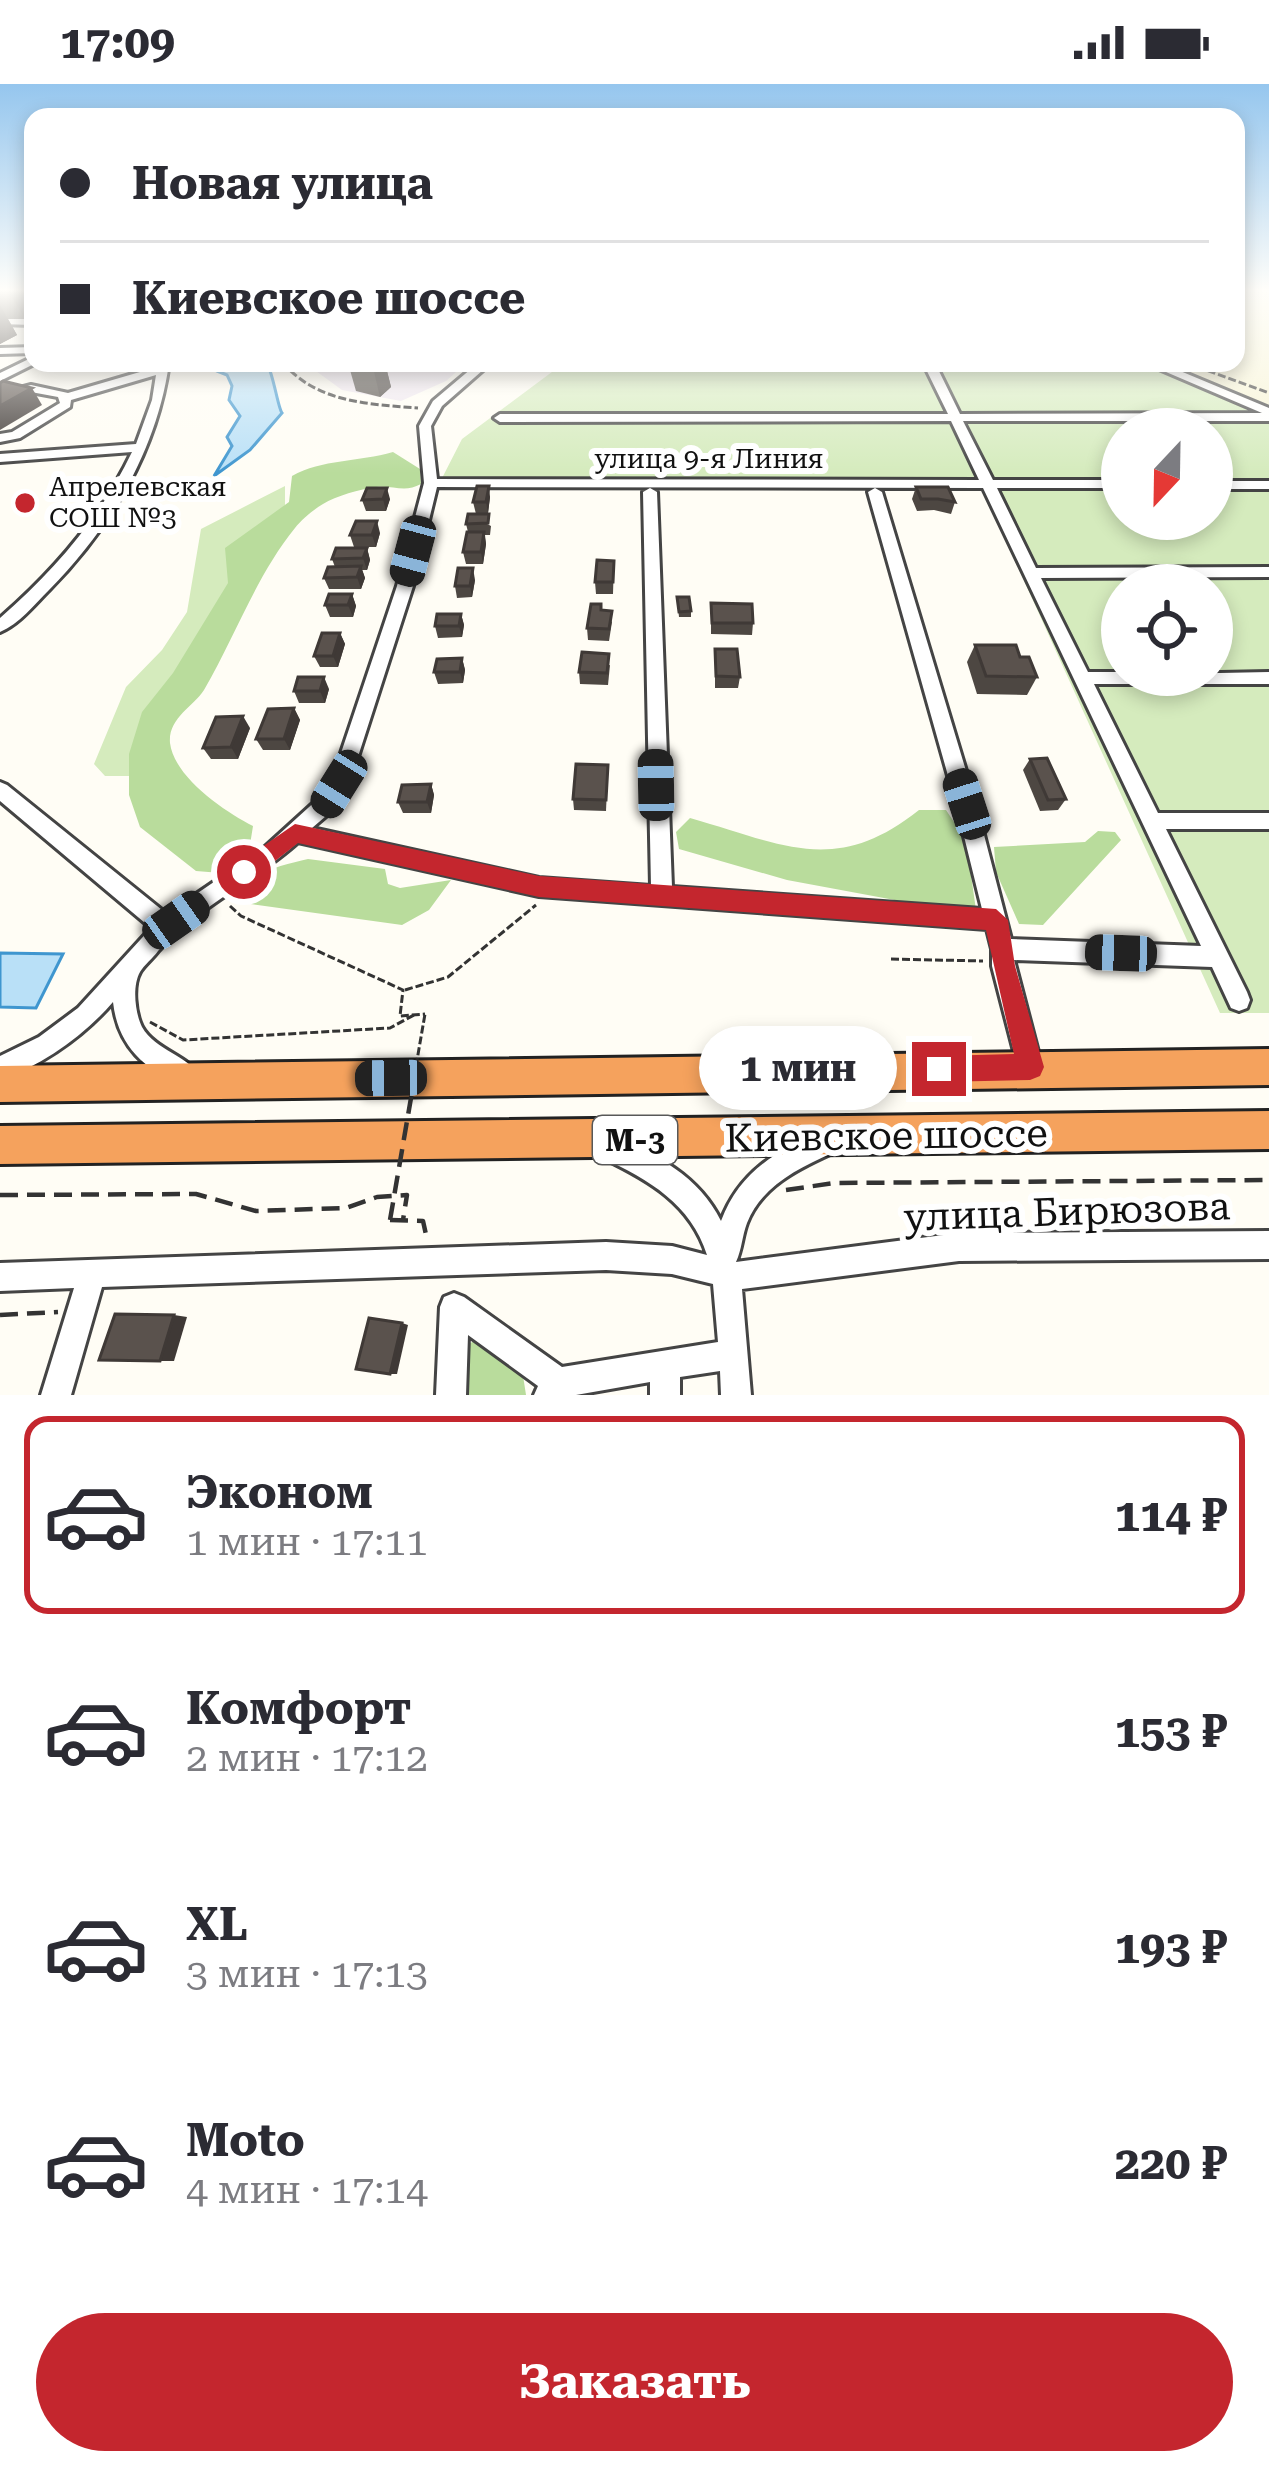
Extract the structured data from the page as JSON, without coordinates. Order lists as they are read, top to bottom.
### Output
{
  "streets": {
    "highway": ["Киевское шоссе", "М-3"],
    "street": ["улица 9-я Линия", "улица Бирюзова"]
  },
  "places": ["Апрелевская СОШ №3"],
  "north": "bottom",
  "page": {
    "status": "17:09",
    "banner": ["Новая улица", "Киевское шоссе"],
    "bubble": "1 мин",
    "list": [
      {
        "name": "Эконом",
        "note": "1 мин · 17:11",
        "value": "114 ₽"
      },
      {
        "name": "Комфорт",
        "note": "2 мин · 17:12",
        "value": "153 ₽"
      },
      {
        "name": "XL",
        "note": "3 мин · 17:13",
        "value": "193 ₽"
      },
      {
        "name": "Moto",
        "note": "4 мин · 17:14",
        "value": "220 ₽"
      }
    ],
    "buttons": "Заказать"
  }
}
